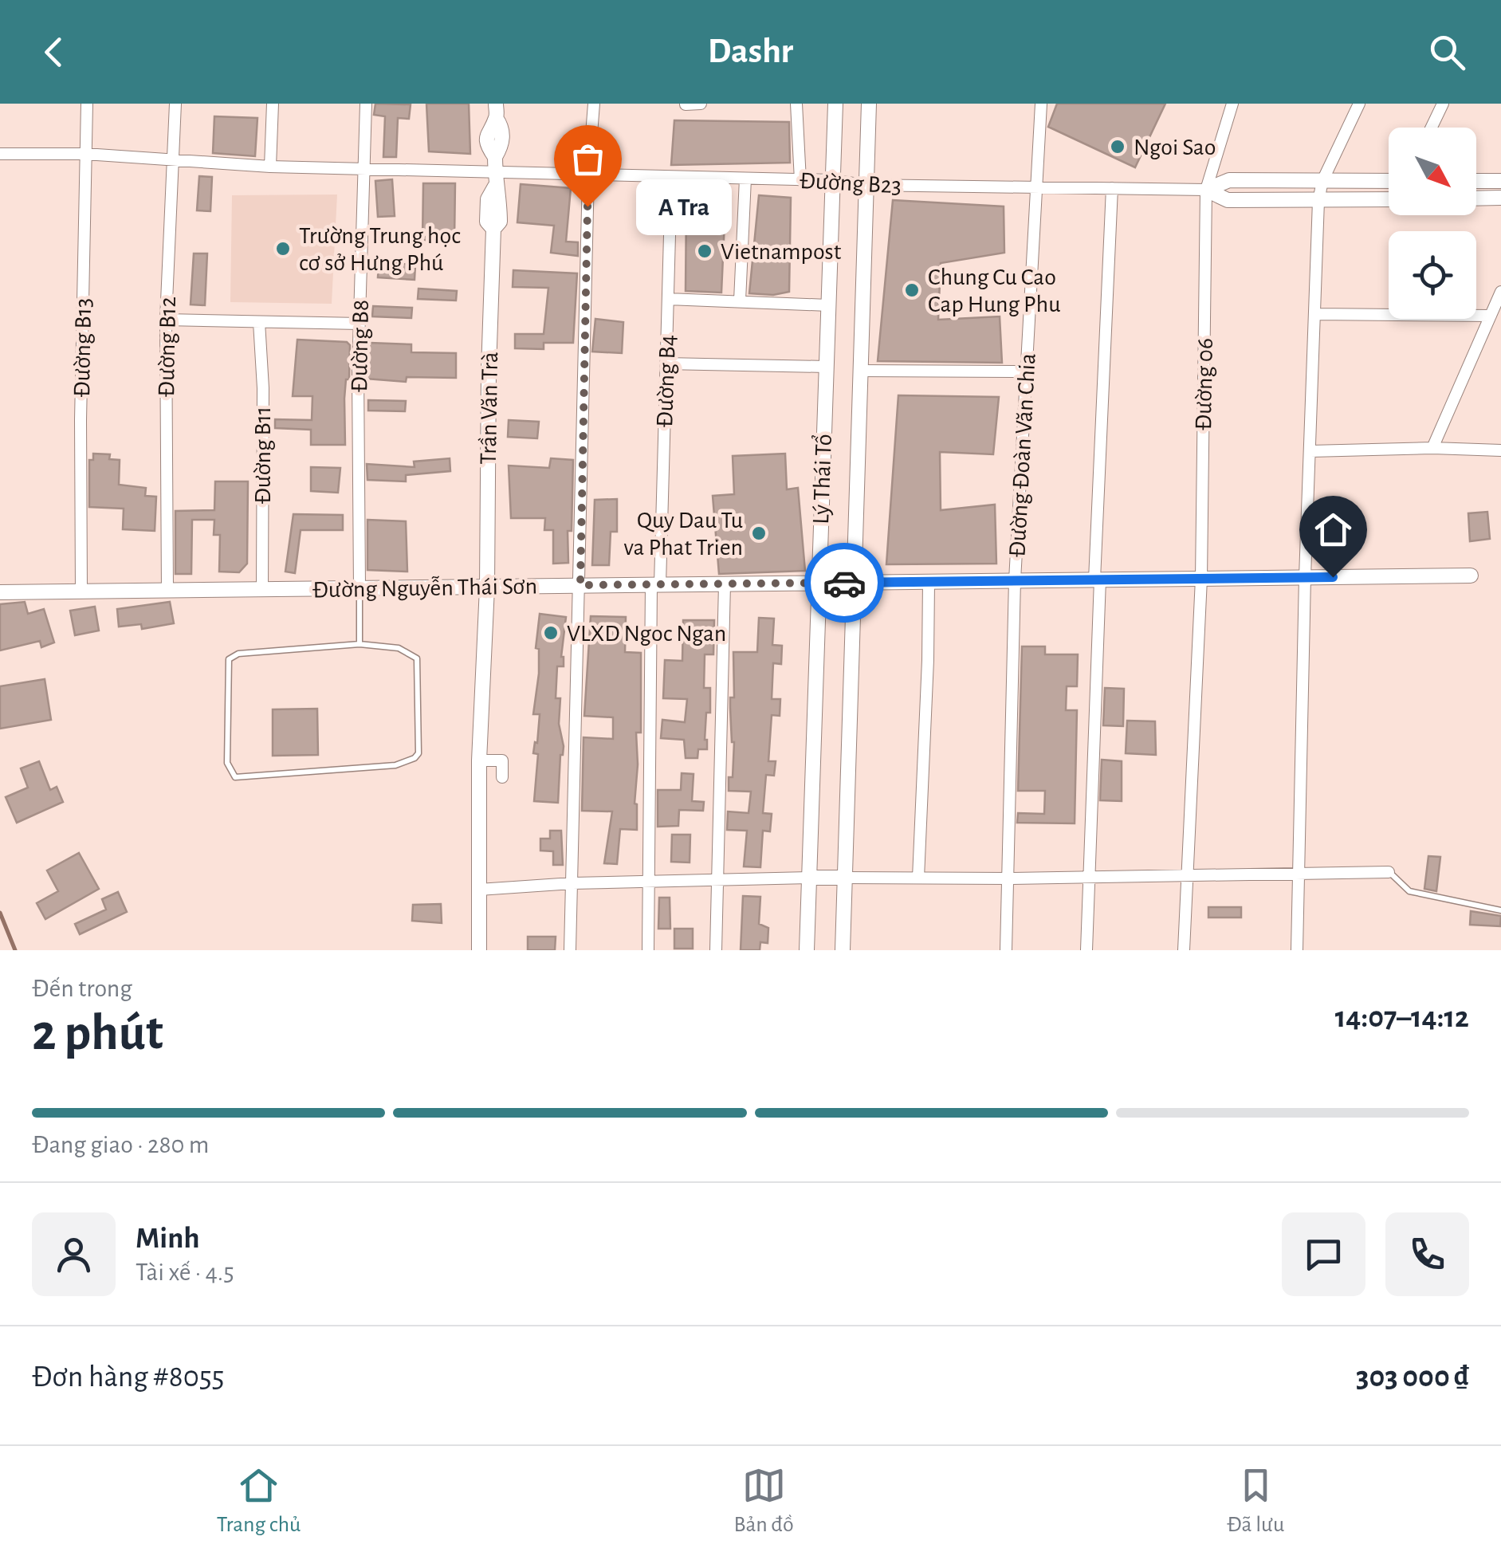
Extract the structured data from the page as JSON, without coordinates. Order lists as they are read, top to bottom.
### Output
{
  "streets": {
    "street": [
      "Đường B23",
      "Đường B8",
      "Đường B12",
      "Đường B13",
      "Đường B4",
      "Đường 06",
      "Trần Văn Trà",
      "Đường B11",
      "Đường Đoàn Văn Chia",
      "Lý Thái Tổ",
      "Đường Nguyễn Thái Sơn"
    ]
  },
  "crossings": [
    ["Đường B23", "Đường B8"],
    ["Đường B23", "Đường B12"],
    ["Đường B23", "Đường B13"],
    ["Đường B23", "Đường B4"],
    ["Đường B23", "Đường 06"],
    ["Đường B23", "Trần Văn Trà"],
    ["Đường B23", "Đường Đoàn Văn Chia"],
    ["Đường B23", "Lý Thái Tổ"],
    ["Đường B8", "Đường Nguyễn Thái Sơn"],
    ["Đường B12", "Đường Nguyễn Thái Sơn"],
    ["Đường B13", "Đường Nguyễn Thái Sơn"],
    ["Đường B4", "Đường Nguyễn Thái Sơn"],
    ["Đường 06", "Đường Nguyễn Thái Sơn"],
    ["Trần Văn Trà", "Đường Nguyễn Thái Sơn"],
    ["Đường B11", "Đường Nguyễn Thái Sơn"],
    ["Đường Đoàn Văn Chia", "Đường Nguyễn Thái Sơn"],
    ["Lý Thái Tổ", "Đường Nguyễn Thái Sơn"]
  ],
  "places": [
    "Ngoi Sao",
    "A Tra",
    "Trường Trung học cơ sở Hưng Phú",
    "Vietnampost",
    "Chung Cu Cao Cap Hung Phu",
    "Quy Dau Tu va Phat Trien",
    "VLXD Ngoc Ngan"
  ],
  "north": "bottom right",
  "page": {
    "header": "Dashr",
    "bubble": "A Tra",
    "heading": ["2 phút", "Đến trong", "14:07–14:12"],
    "panel": [
      "Minh",
      "Tài xế · 4.5",
      "Đơn hàng #8055",
      "303 000 ₫"
    ],
    "bar": "Đang giao · 280 m",
    "tabs": ["Trang chủ", "Bản đồ", "Đã lưu"]
  }
}
